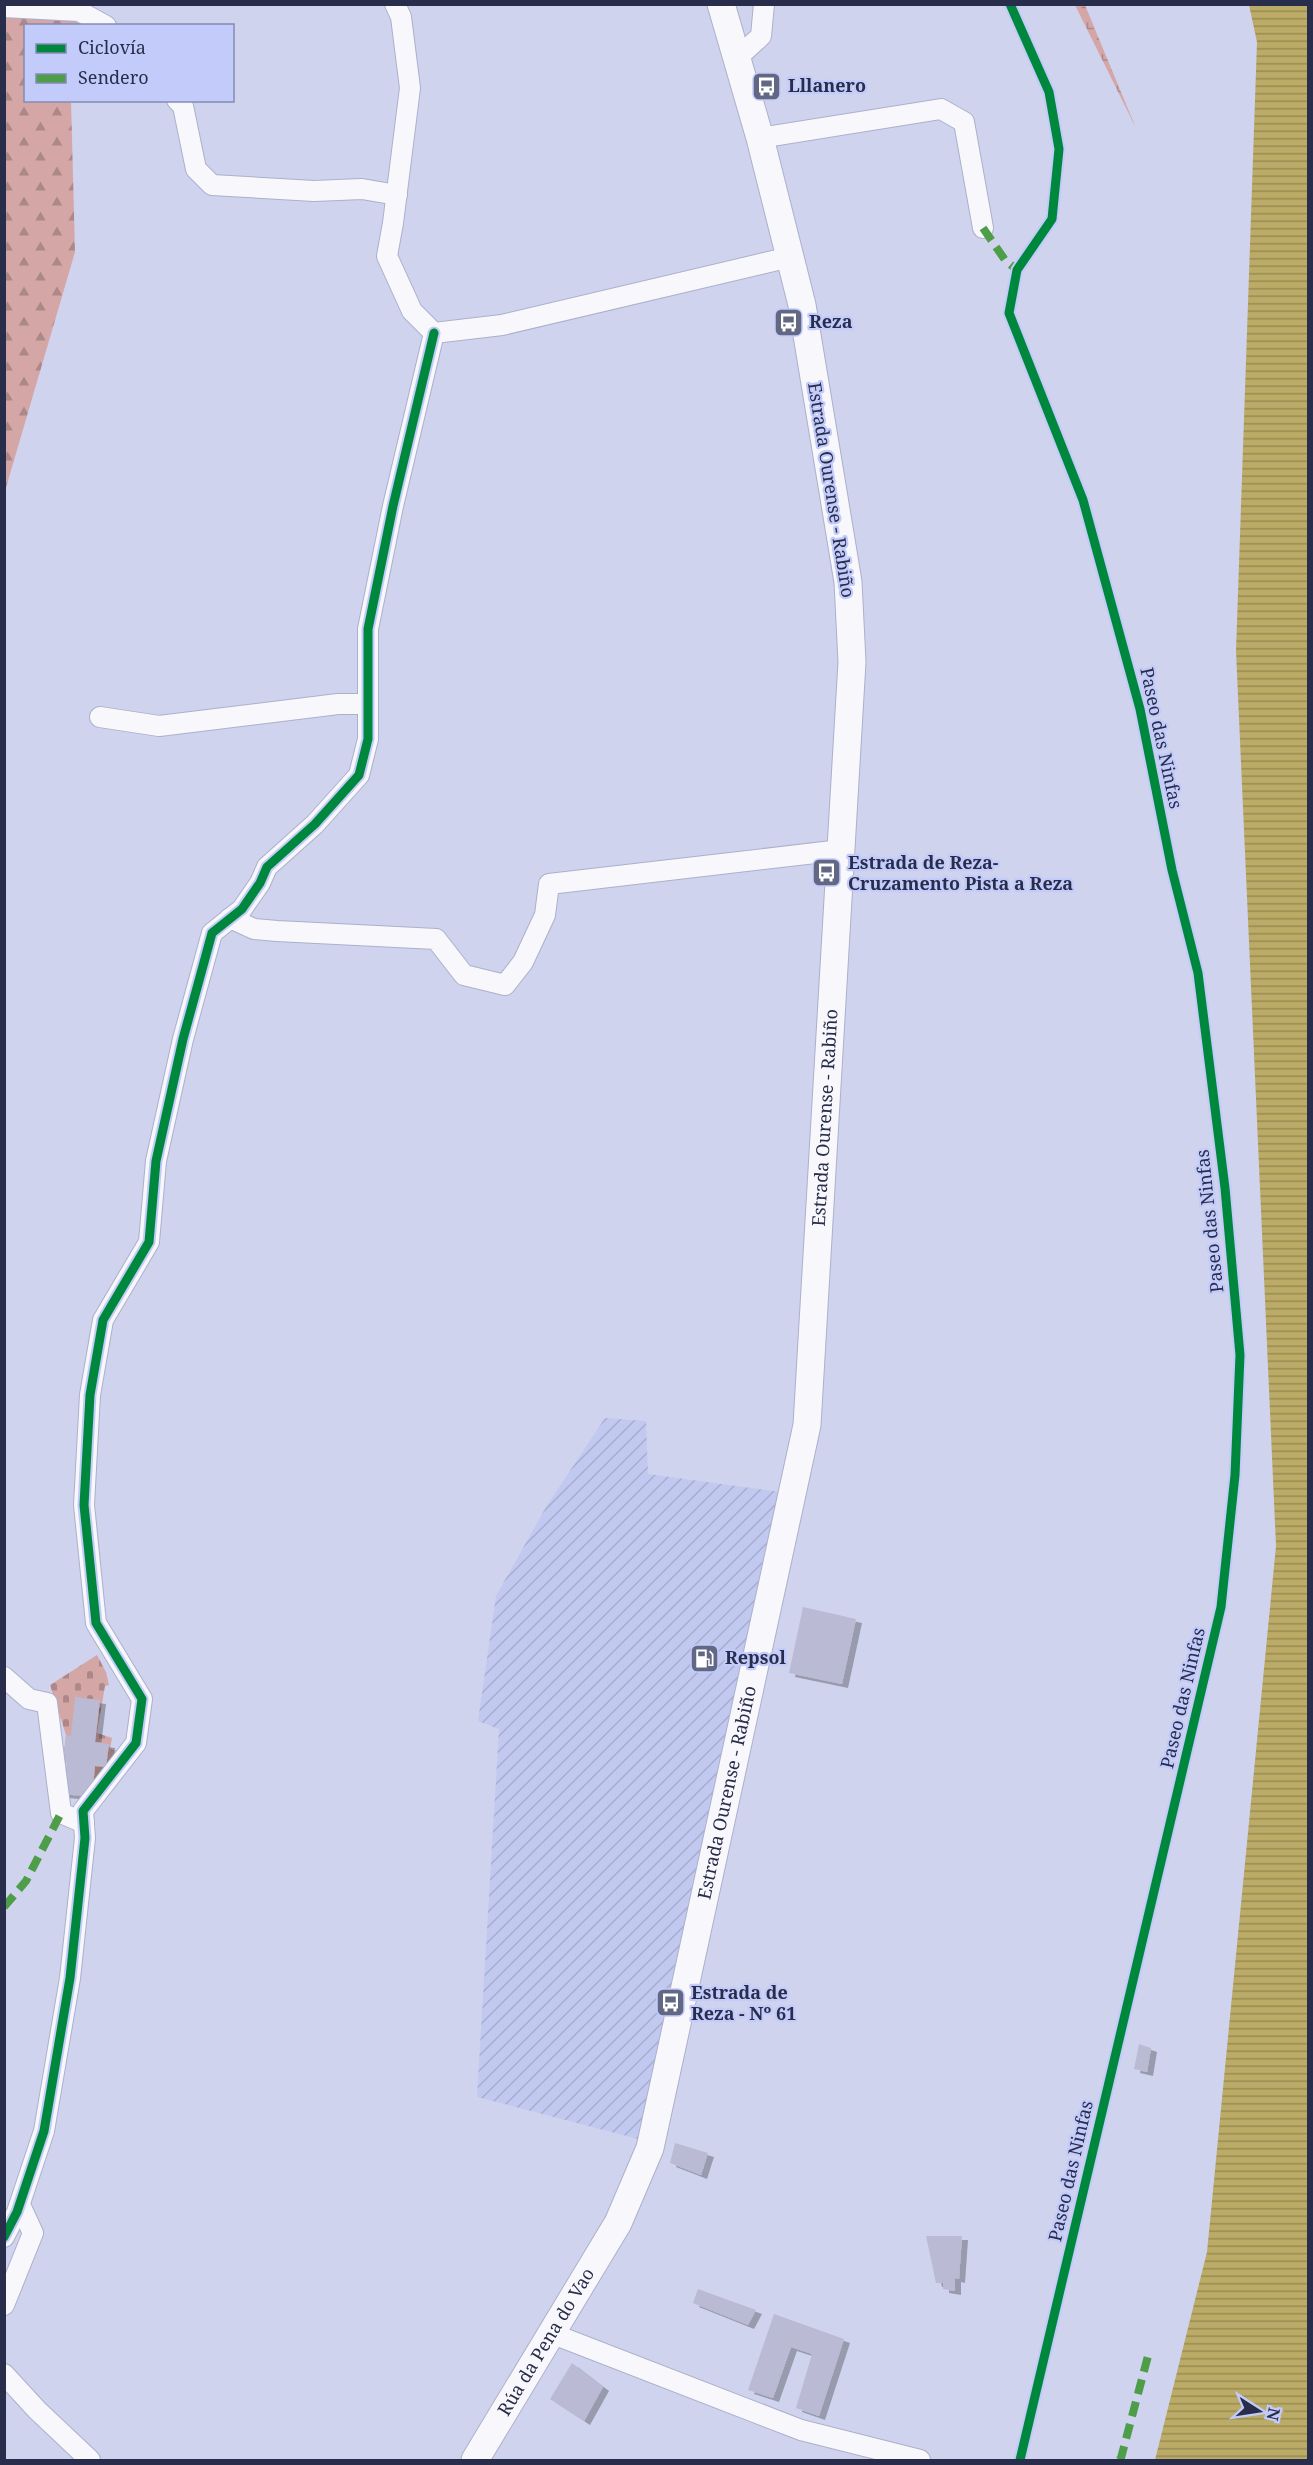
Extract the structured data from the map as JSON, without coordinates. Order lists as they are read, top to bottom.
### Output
{
  "streets": {
    "main road": ["Estrada Ourense - Rabiño", "Rúa da Pena do Vao"],
    "cycle path": ["Paseo das Ninfas"]
  },
  "crossings": [
    ["Estrada Ourense - Rabiño", "Rúa da Pena do Vao"]
  ],
  "places": {
    "bus stop": [
      "Lllanero",
      "Reza",
      "Estrada de Reza- Cruzamento Pista a Reza",
      "Estrada de Reza - Nº 61"
    ],
    "fuel station": ["Repsol"]
  },
  "legend": ["Ciclovía", "Sendero"],
  "north": "right"
}
